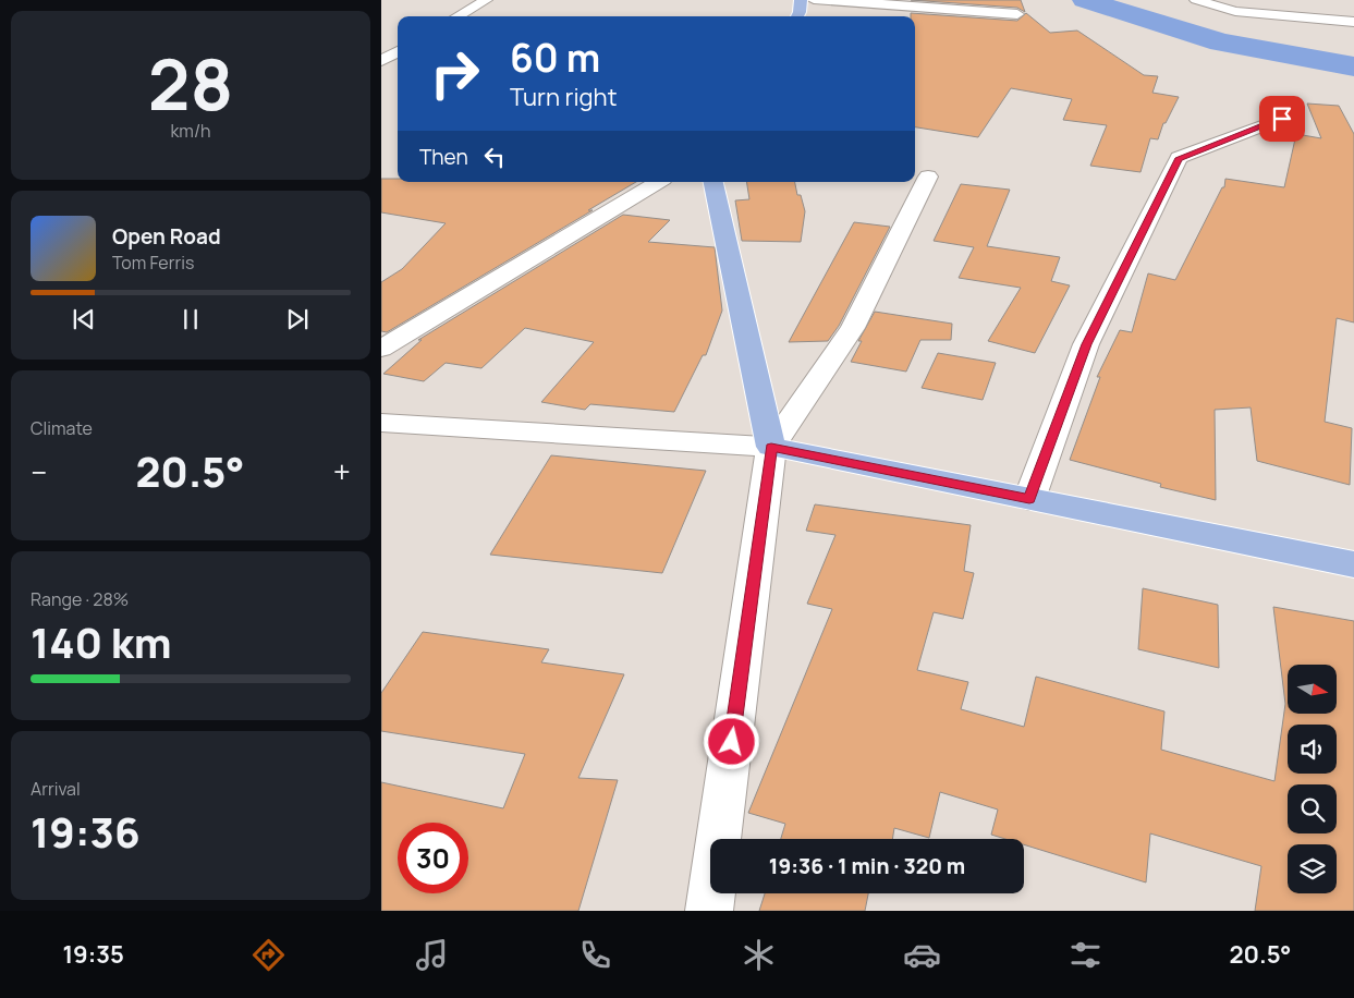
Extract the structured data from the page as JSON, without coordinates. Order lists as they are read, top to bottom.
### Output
{
  "north": "right",
  "page": {
    "tile": [
      ["28", "km/h"],
      "Climate",
      ["Range · 28%", "140 km"],
      ["Arrival", "19:36"]
    ],
    "turn": ["60 m", "Turn right"],
    "then": "Then",
    "song": ["Open Road", "Tom Ferris"],
    "heat": ["−", "20.5°", "+"],
    "limit": "30",
    "trip": "19:36 · 1 min · 320 m",
    "tabs": ["19:35", "20.5°"]
  }
}
